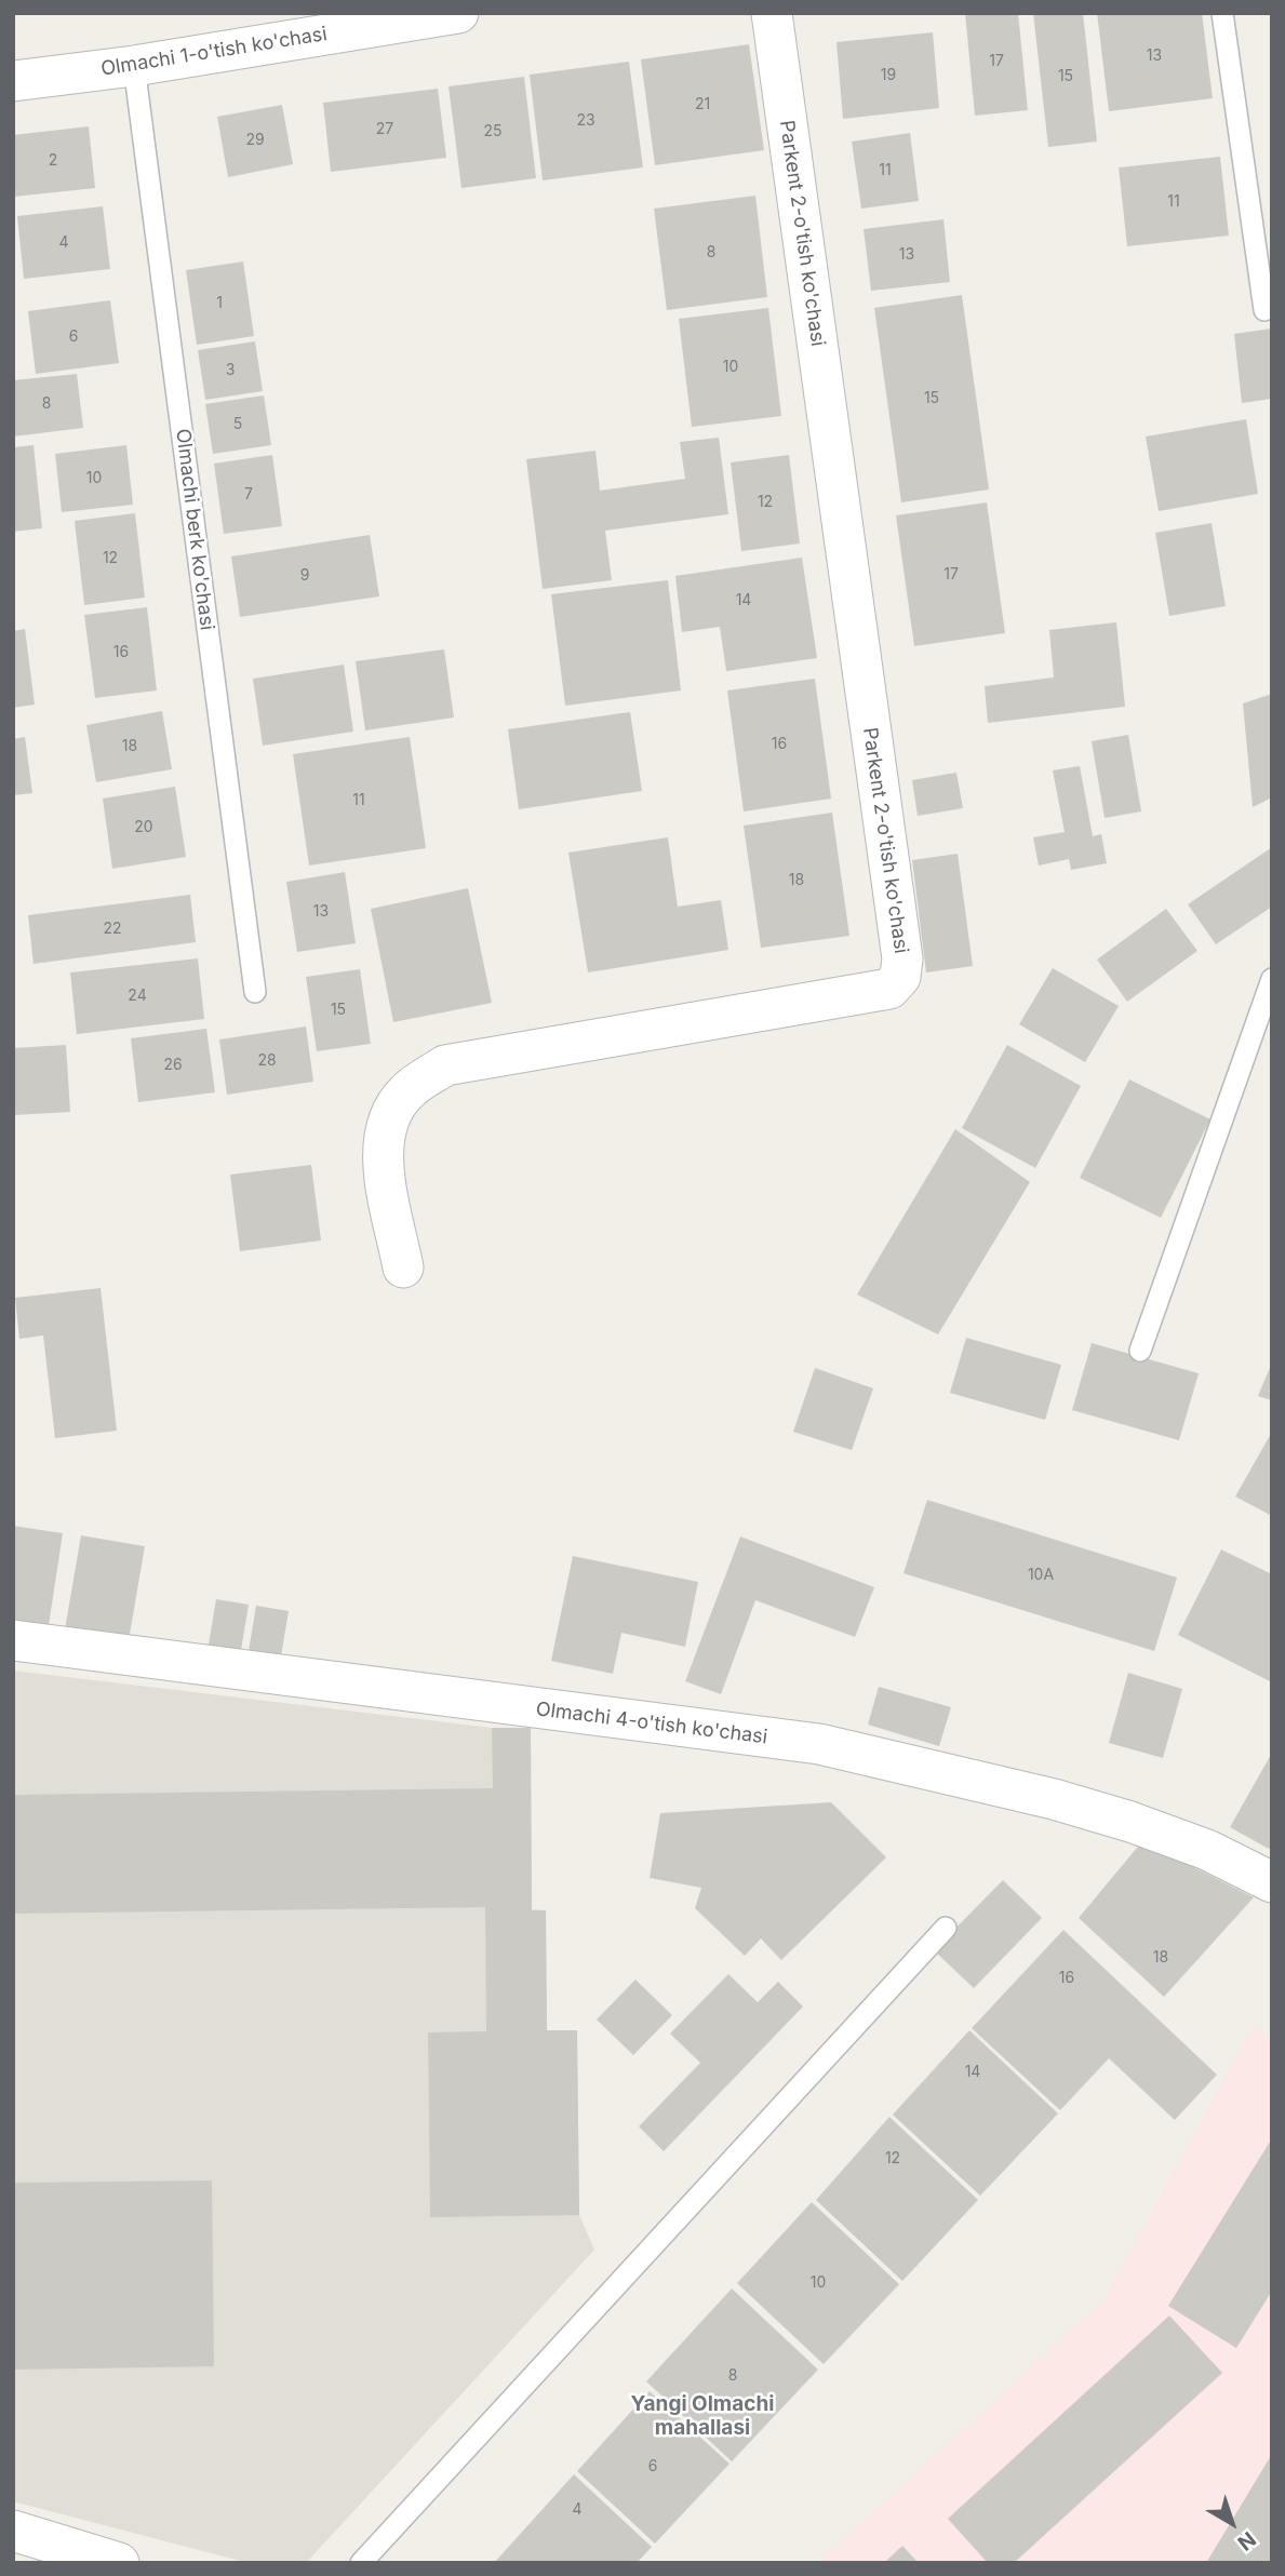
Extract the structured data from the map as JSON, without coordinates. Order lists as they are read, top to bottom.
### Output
{
  "streets": {
    "street": ["Olmachi 1-o'tish ko'chasi", "Parkent 2-o'tish ko'chasi", "Olmachi 4-o'tish ko'chasi"],
    "lane": ["Olmachi berk ko'chasi"]
  },
  "crossings": [
    ["Olmachi 1-o'tish ko'chasi", "Olmachi berk ko'chasi"]
  ],
  "districts": ["Yangi Olmachi mahallasi"],
  "house_numbers": [
    "13",
    "17",
    "19",
    "15",
    "21",
    "23",
    "27",
    "25",
    "29",
    "2",
    "11",
    "11",
    "4",
    "8",
    "13",
    "1",
    "6",
    "10",
    "3",
    "15",
    "8",
    "5",
    "10",
    "7",
    "12",
    "12",
    "17",
    "9",
    "14",
    "16",
    "16",
    "18",
    "11",
    "20",
    "18",
    "13",
    "22",
    "24",
    "15",
    "28",
    "26",
    "10А",
    "18",
    "16",
    "14",
    "12",
    "10",
    "8",
    "6",
    "4"
  ],
  "north": "bottom right"
}
